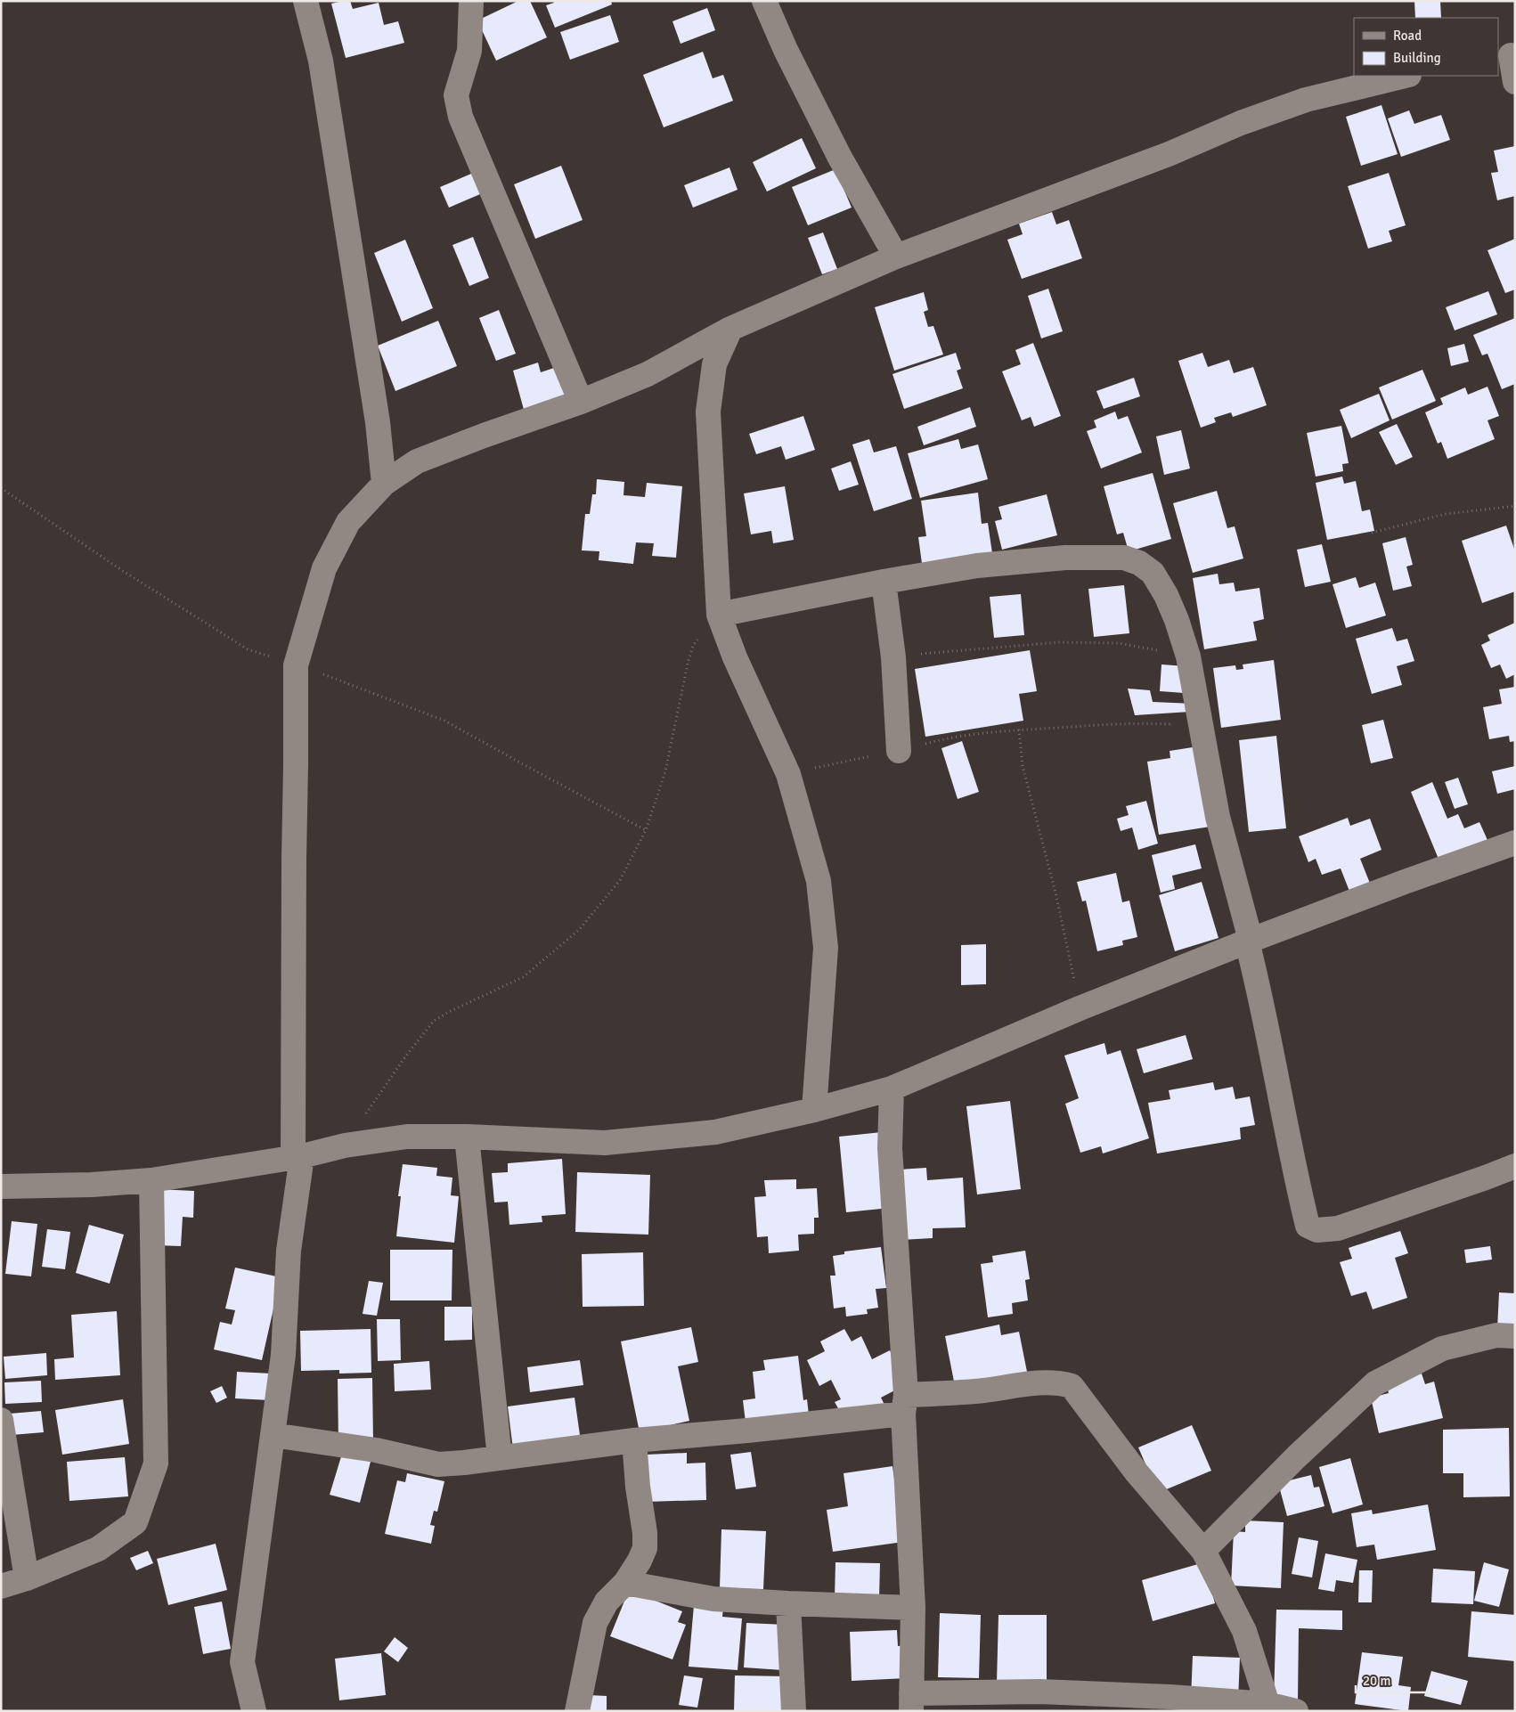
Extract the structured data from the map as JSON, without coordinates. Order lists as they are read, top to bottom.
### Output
{
  "legend": ["Road", "Building"],
  "scale_bar": "20 m"
}
